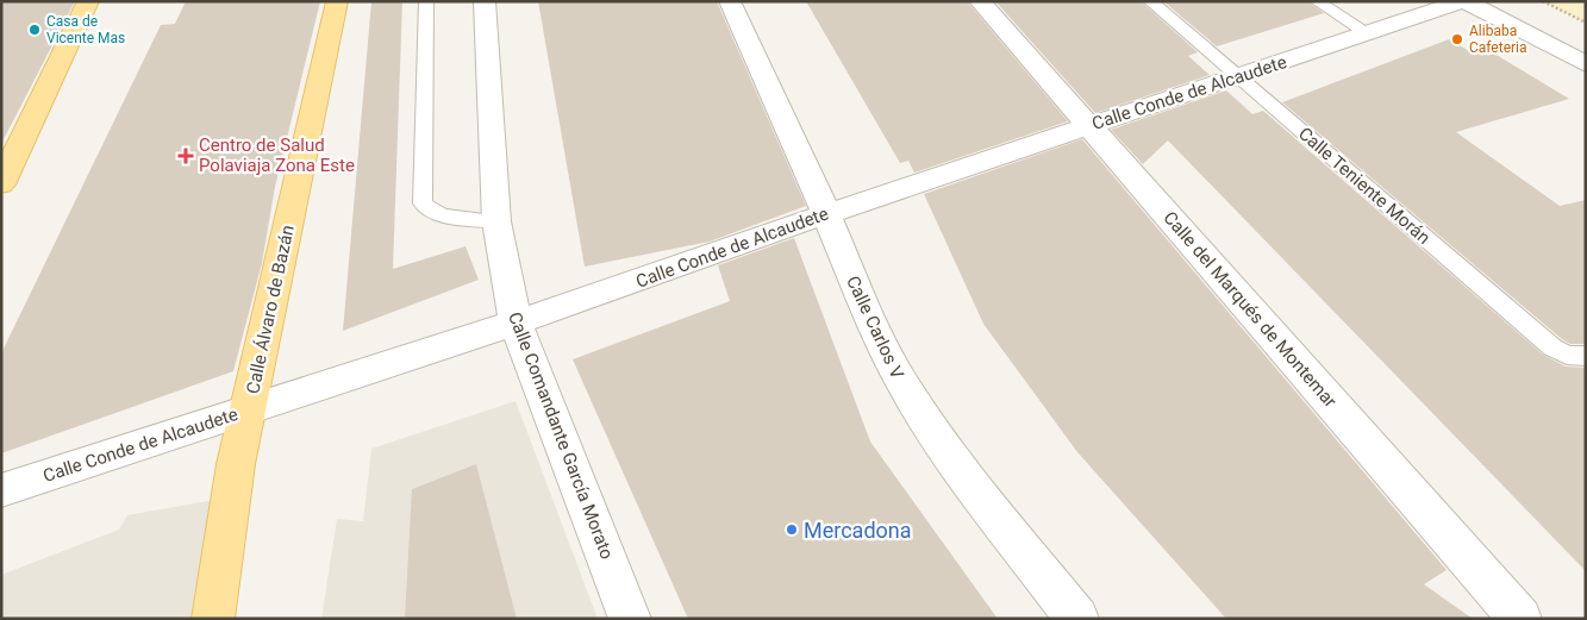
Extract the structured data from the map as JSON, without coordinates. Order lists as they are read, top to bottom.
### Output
{
  "streets": {
    "main road": ["Calle Álvaro de Bazán"],
    "street": [
      "Calle Conde de Alcaudete",
      "Calle del Marqués de Montemar",
      "Calle Carlos V",
      "Calle Comandante García Morato"
    ],
    "lane": ["Calle Teniente Morán"]
  },
  "crossings": [
    ["Calle Conde de Alcaudete", "Calle Teniente Morán"],
    ["Calle Conde de Alcaudete", "Calle Álvaro de Bazán"],
    ["Calle Conde de Alcaudete", "Calle del Marqués de Montemar"],
    ["Calle Conde de Alcaudete", "Calle Carlos V"],
    ["Calle Conde de Alcaudete", "Calle Comandante García Morato"]
  ],
  "places": {
    "other": ["Casa de Vicente Mas", "Alibaba Cafeteria", "Mercadona"],
    "health": ["Centro de Salud Polaviaja Zona Este"]
  }
}
